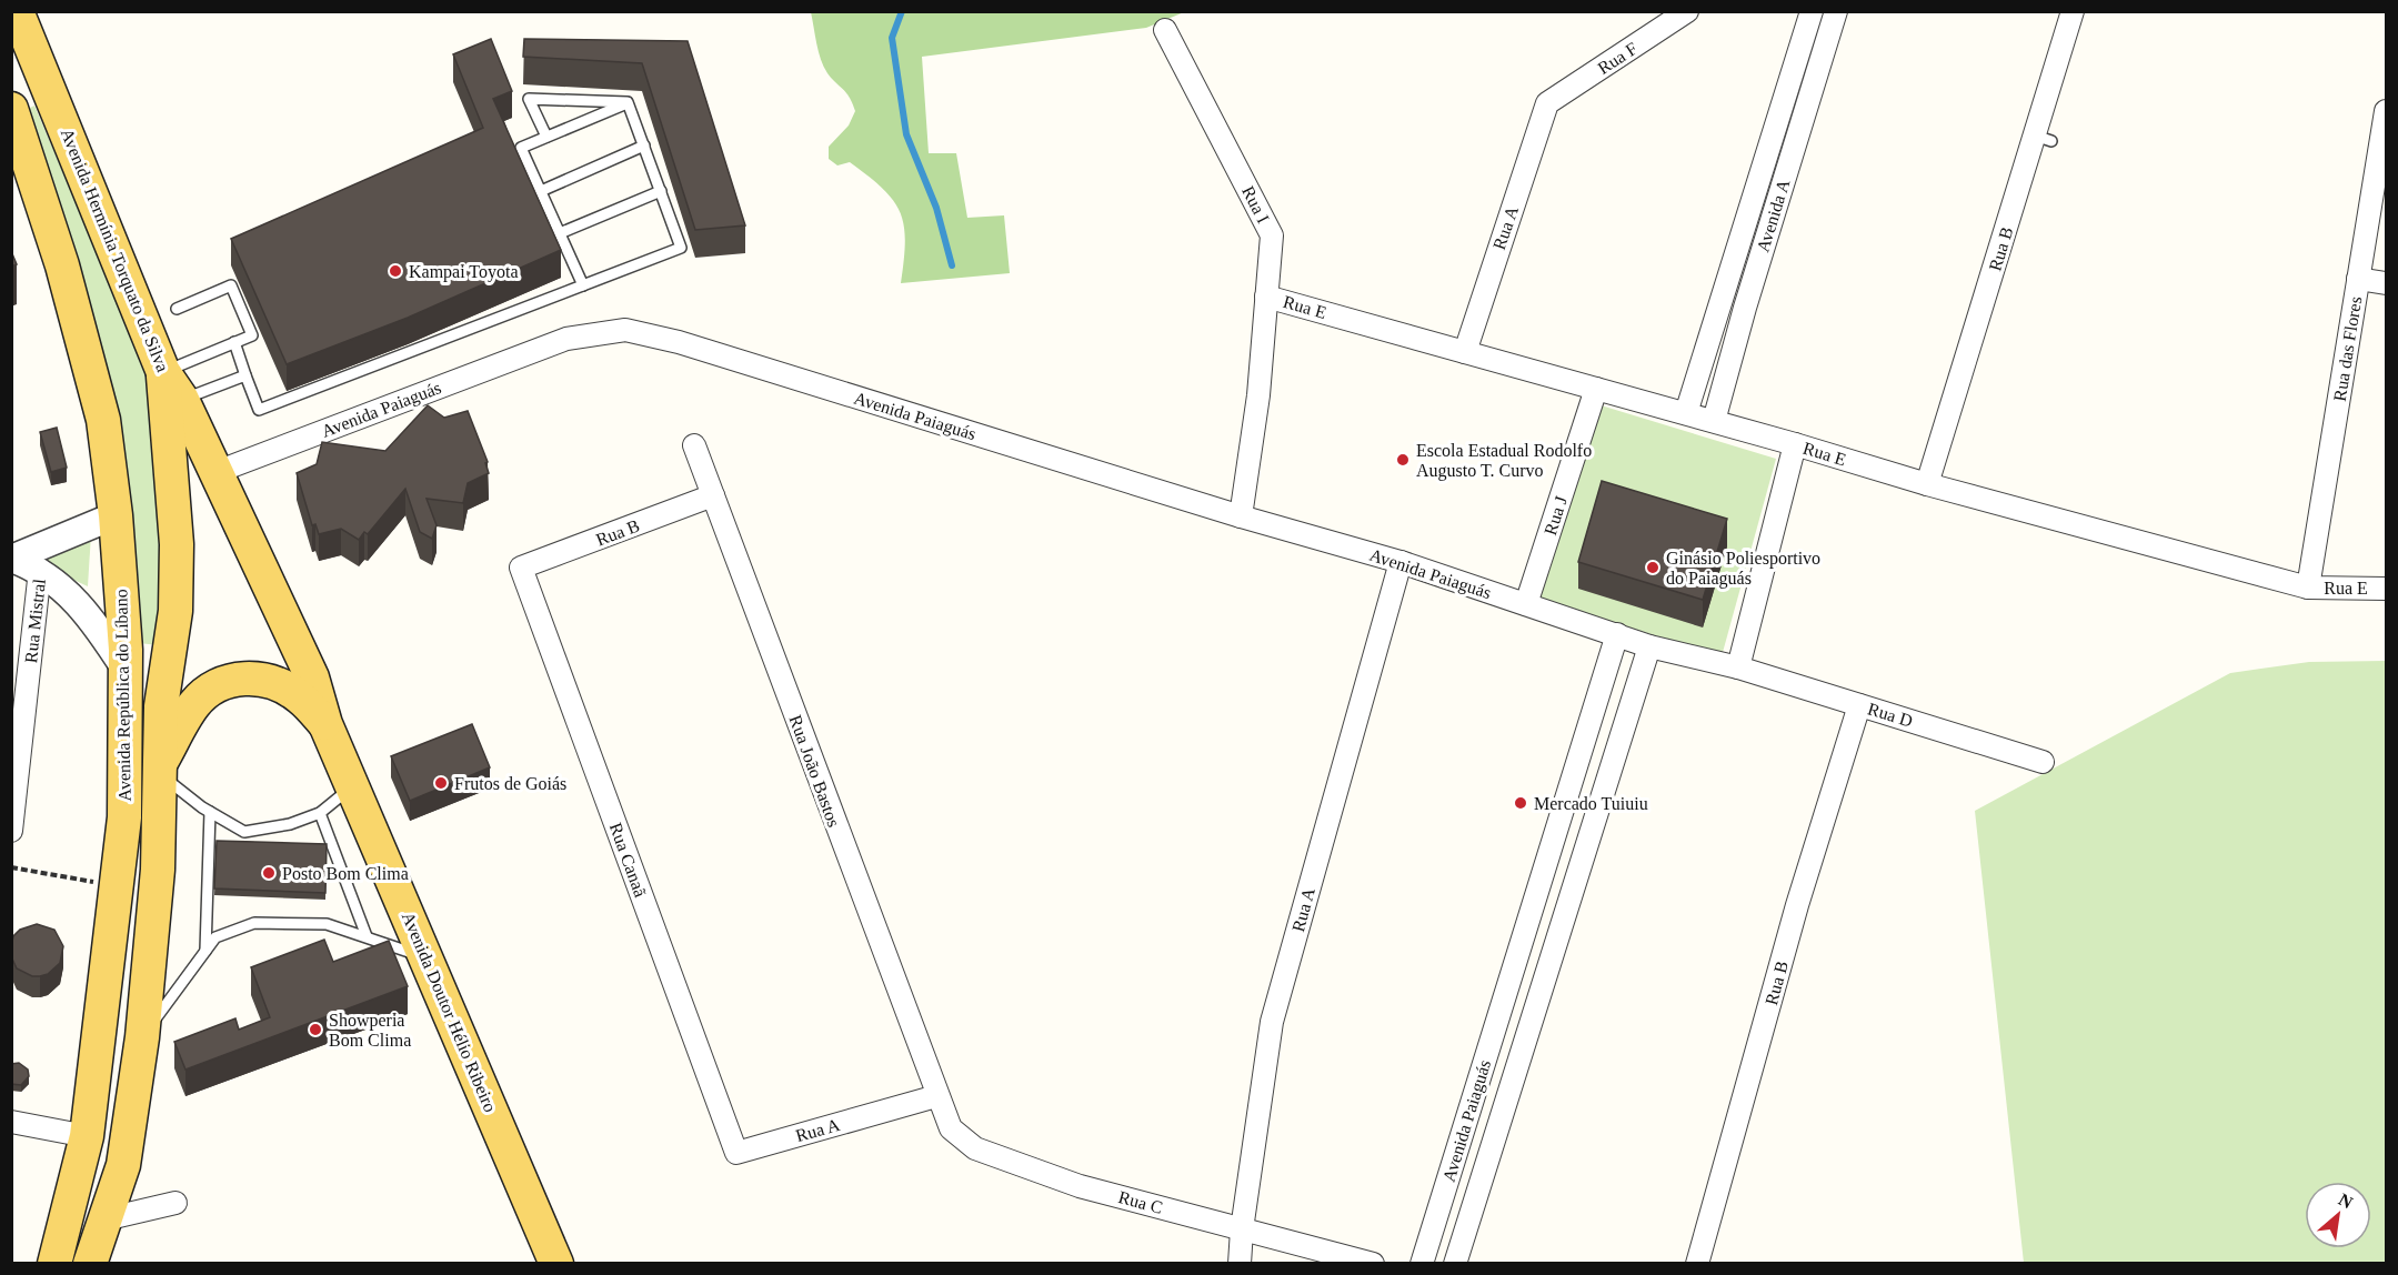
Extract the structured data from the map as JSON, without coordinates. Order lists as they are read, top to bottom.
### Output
{
  "streets": {
    "main road": ["Avenida Hermínia Torquato da Silva", "Avenida República do Líbano", "Avenida Doutor Hélio Ribeiro"],
    "street": [
      "Rua F",
      "Rua I",
      "Avenida A",
      "Rua A",
      "Rua B",
      "Rua E",
      "Rua das Flores",
      "Avenida Paiaguás",
      "Rua J",
      "Rua Mistral",
      "Rua D",
      "Rua João Bastos",
      "Rua Canaã",
      "Rua C"
    ]
  },
  "crossings": [
    ["Rua F", "Rua A"],
    ["Rua I", "Rua E"],
    ["Rua I", "Avenida Paiaguás"],
    ["Avenida A", "Rua E"],
    ["Rua A", "Rua E"],
    ["Rua A", "Avenida Paiaguás"],
    ["Rua A", "Rua João Bastos"],
    ["Rua A", "Rua Canaã"],
    ["Rua A", "Rua C"],
    ["Rua B", "Rua E"],
    ["Rua B", "Rua D"],
    ["Rua B", "Rua João Bastos"],
    ["Rua B", "Rua Canaã"],
    ["Avenida Hermínia Torquato da Silva", "Avenida Paiaguás"],
    ["Avenida Hermínia Torquato da Silva", "Avenida República do Líbano"],
    ["Rua E", "Rua das Flores"],
    ["Rua E", "Rua J"],
    ["Avenida Paiaguás", "Rua J"],
    ["Avenida Paiaguás", "Rua D"],
    ["Rua Mistral", "Avenida República do Líbano"],
    ["Avenida República do Líbano", "Avenida Doutor Hélio Ribeiro"],
    ["Rua João Bastos", "Rua C"]
  ],
  "places": [
    "Kampai Toyota",
    "Escola Estadual Rodolfo Augusto T. Curvo",
    "Ginásio Poliesportivo do Paiaguás",
    "Frutos de Goiás",
    "Mercado Tuiuiu",
    "Posto Bom Clima",
    "Showperia Bom Clima"
  ],
  "north": "top right"
}
